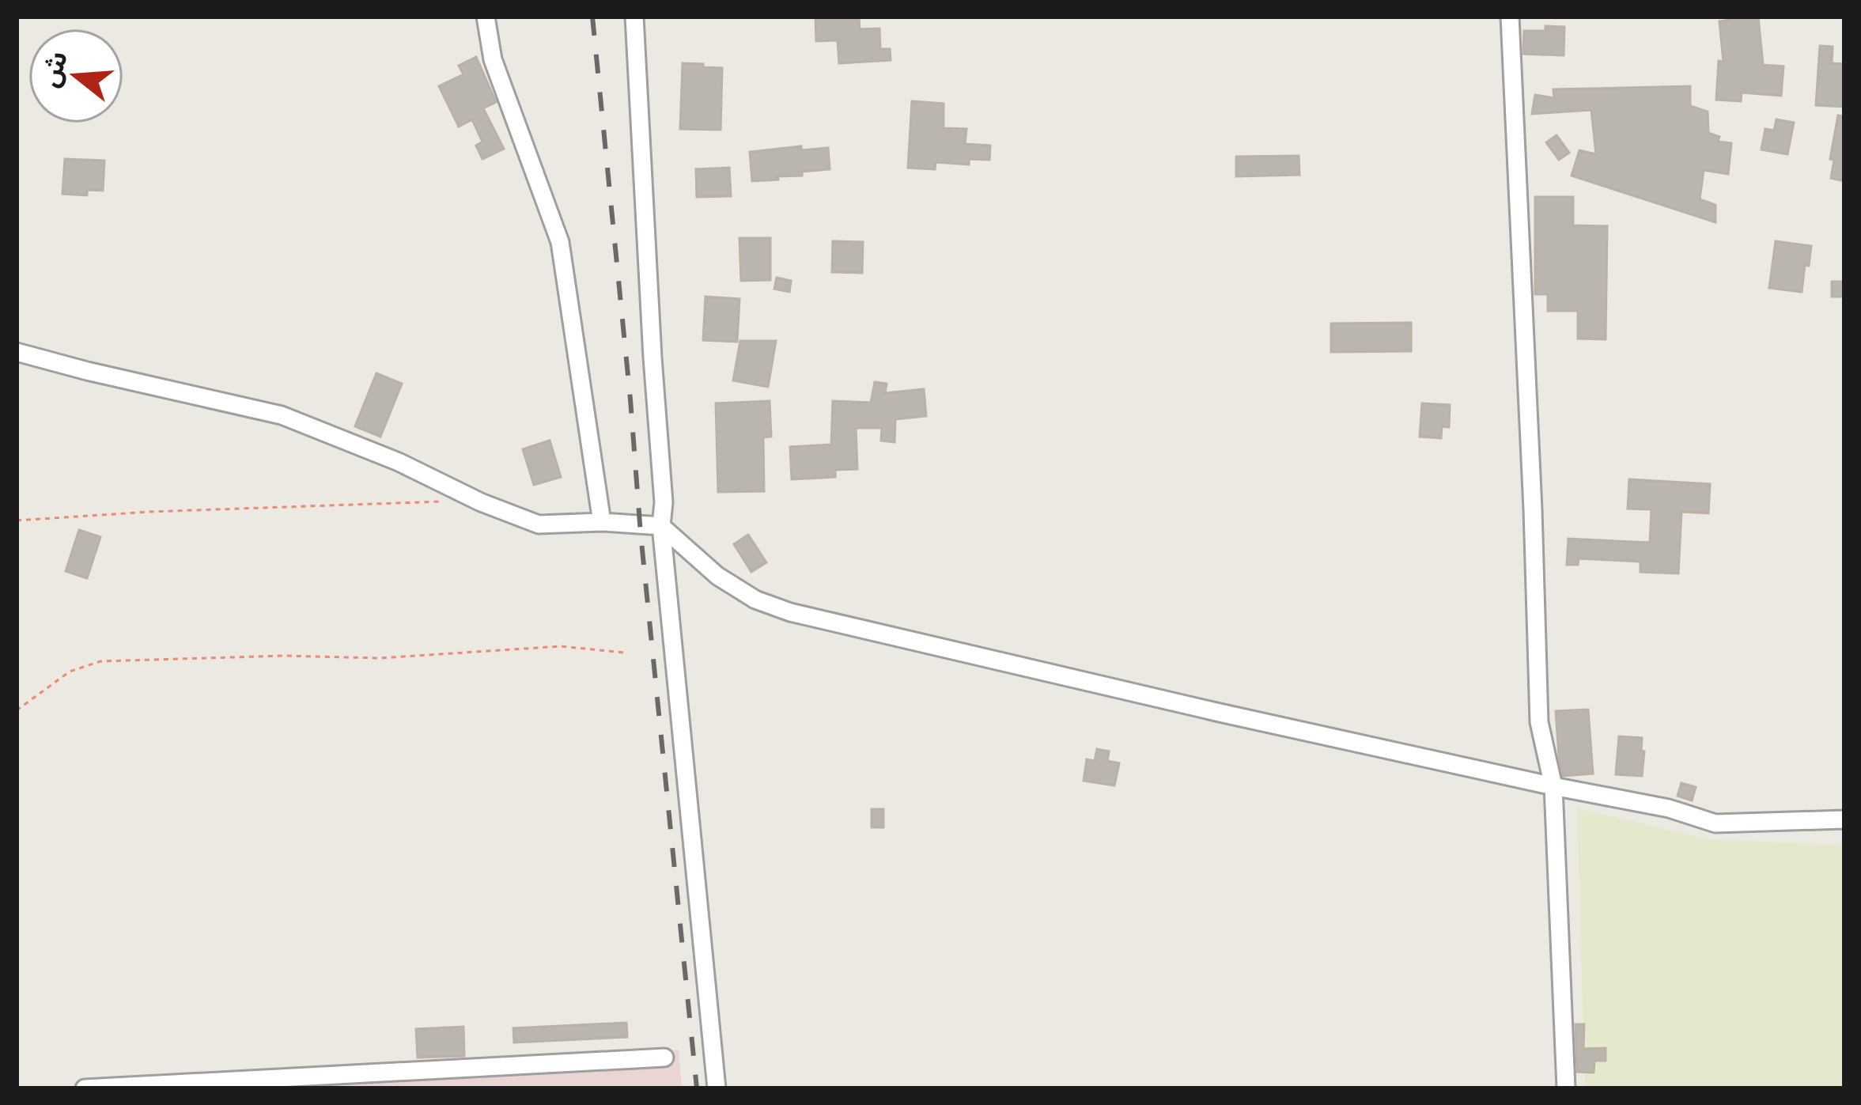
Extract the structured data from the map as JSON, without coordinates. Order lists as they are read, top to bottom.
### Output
{
  "north": "left"
}
